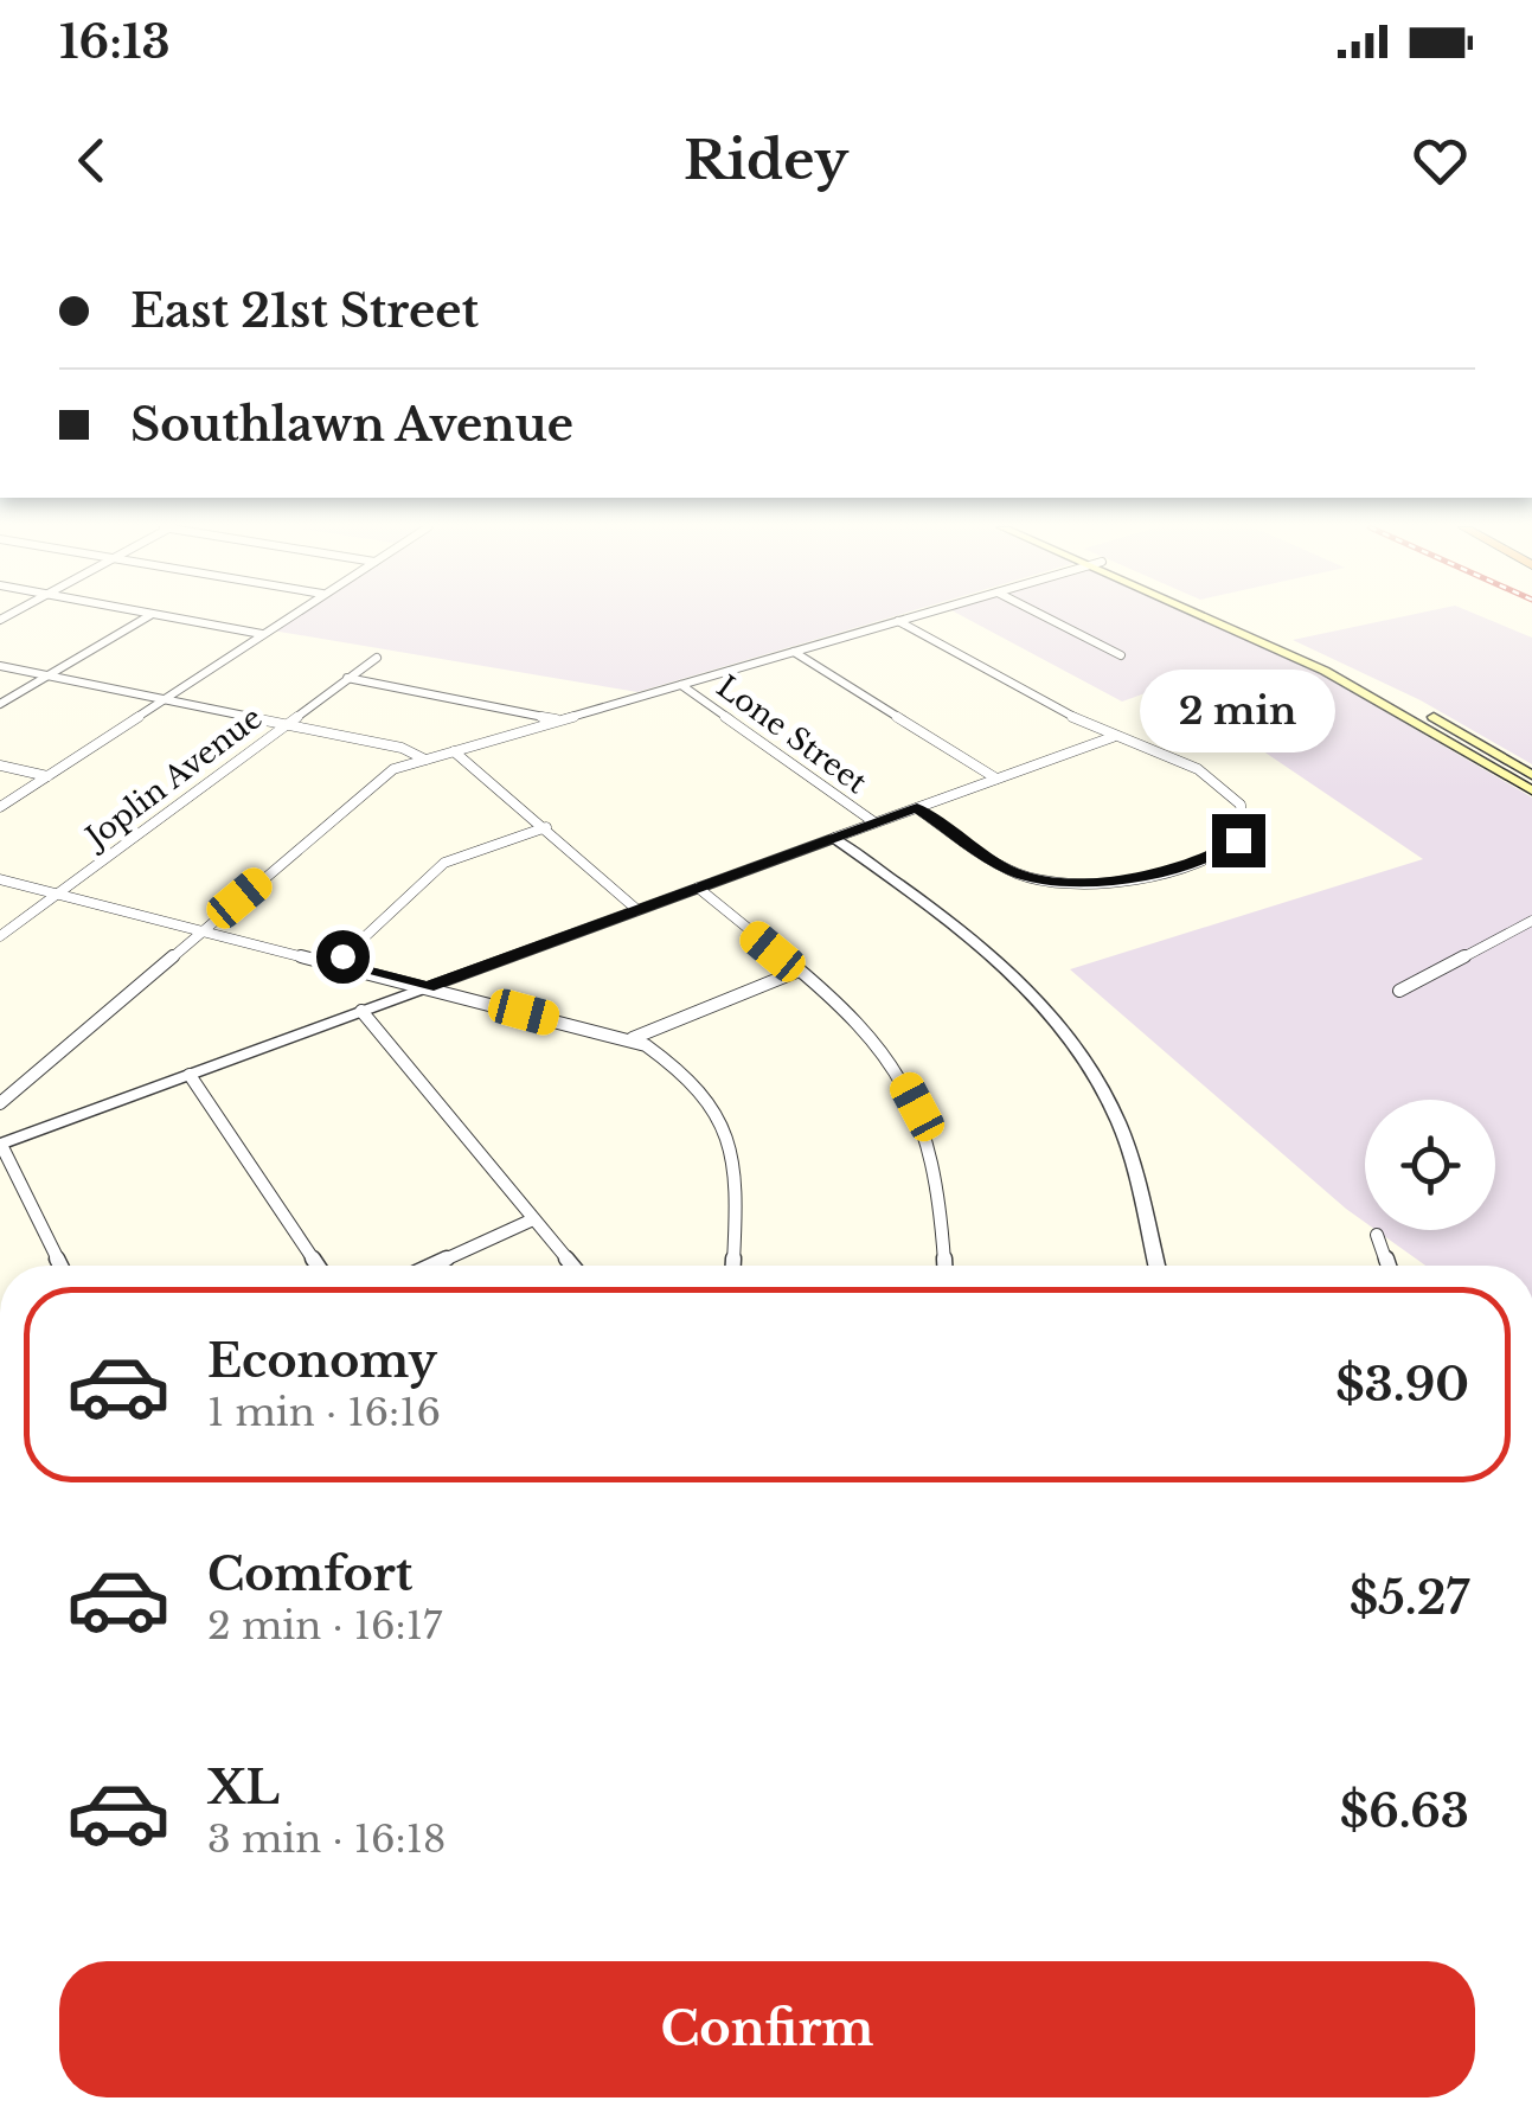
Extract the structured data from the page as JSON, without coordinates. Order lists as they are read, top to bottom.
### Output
{
  "streets": {
    "street": ["Lone Street", "Joplin Avenue"]
  },
  "page": {
    "status": "16:13",
    "header": "Ridey",
    "banner": ["East 21st Street", "Southlawn Avenue"],
    "bubble": "2 min",
    "list": [
      {
        "name": "Economy",
        "note": "1 min · 16:16",
        "value": "$3.90"
      },
      {
        "name": "Comfort",
        "note": "2 min · 16:17",
        "value": "$5.27"
      },
      {
        "name": "XL",
        "note": "3 min · 16:18",
        "value": "$6.63"
      }
    ],
    "buttons": "Confirm"
  }
}
